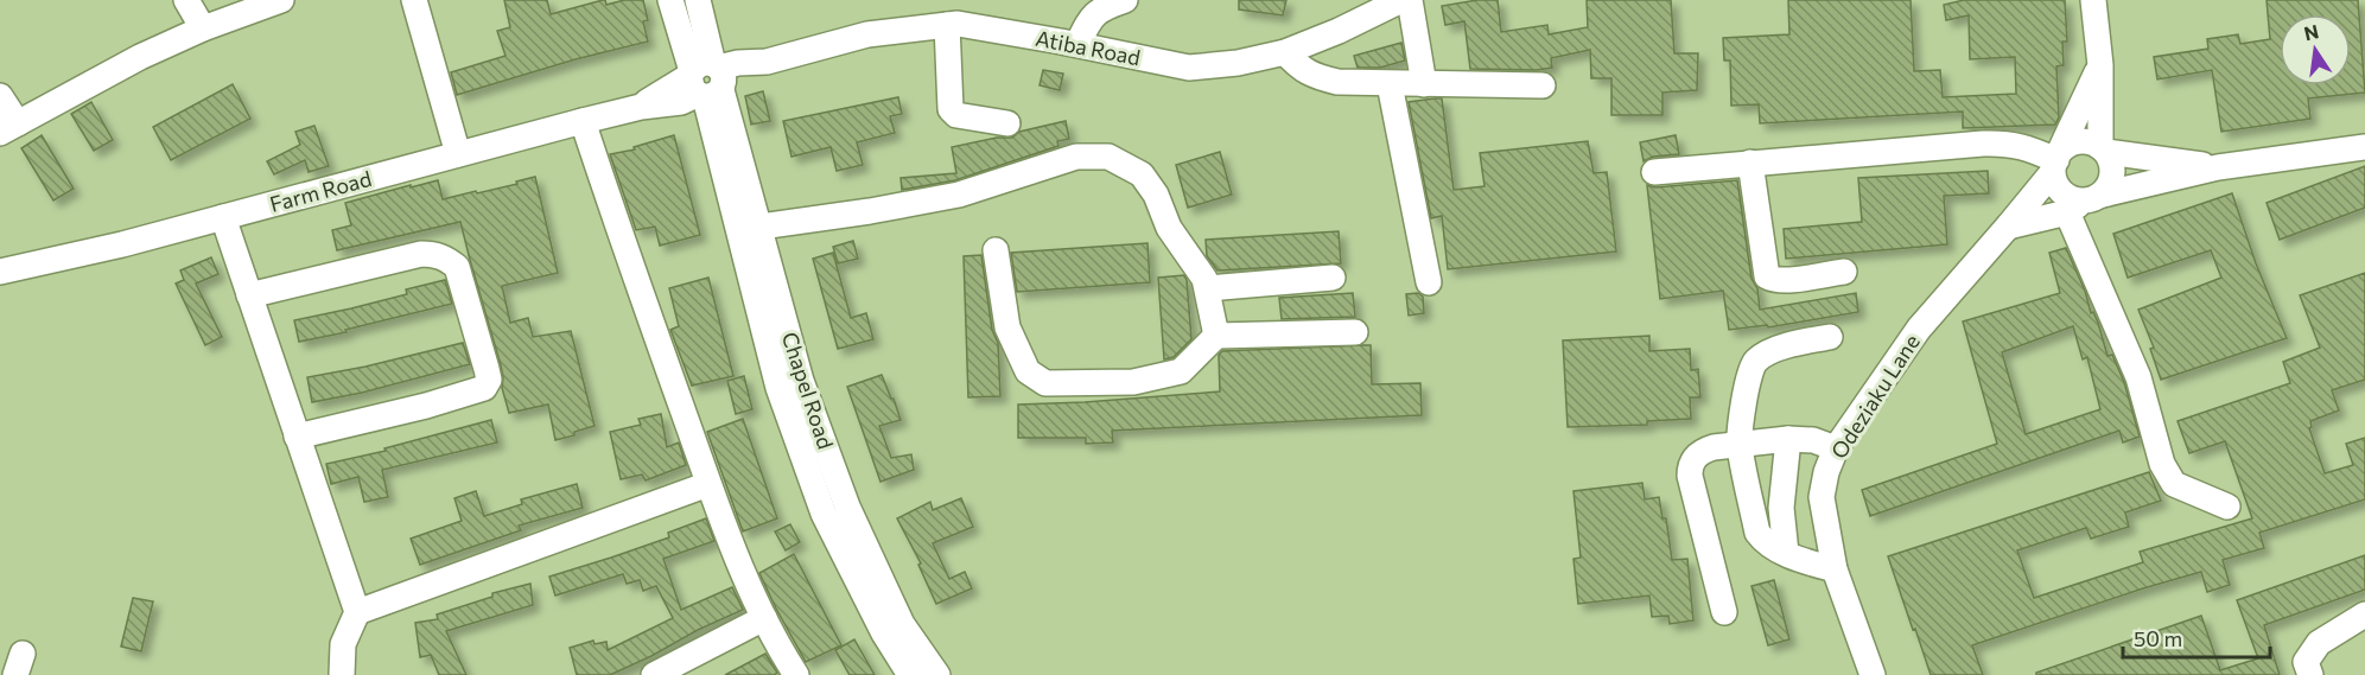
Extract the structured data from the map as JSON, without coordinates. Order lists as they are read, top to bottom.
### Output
{
  "streets": {
    "street": [
      "Atiba Road",
      "Farm Road",
      "Chapel Road",
      "Odeziaku Lane"
    ]
  },
  "crossings": [
    ["Atiba Road", "Farm Road"],
    ["Atiba Road", "Chapel Road"],
    ["Farm Road", "Chapel Road"]
  ],
  "scale_bar": "50 m",
  "north": "top"
}
